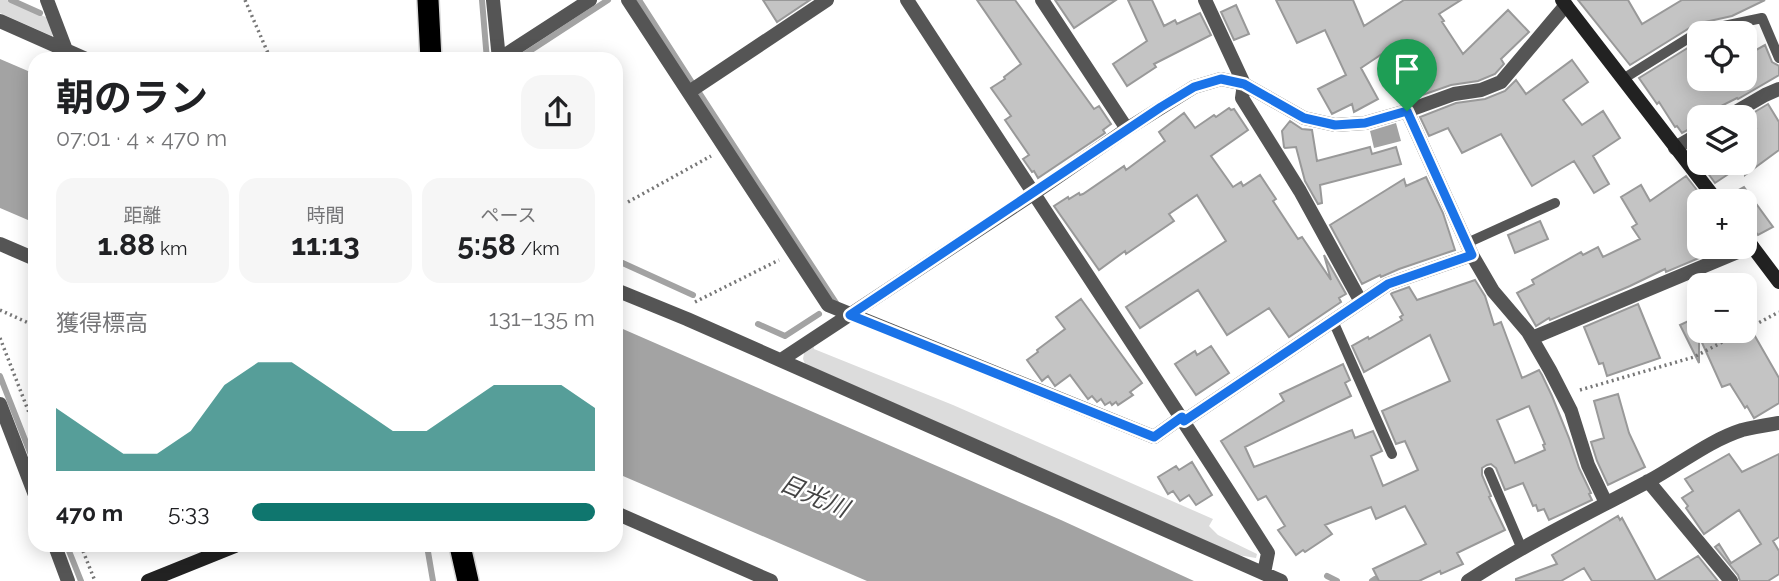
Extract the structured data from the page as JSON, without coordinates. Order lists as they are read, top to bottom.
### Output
{
  "water": ["日光川"],
  "page": {
    "map_buttons": ["+", "−"],
    "heading": ["朝のラン", "07:01 · 4 × 470 m"],
    "stats": [
      ["距離", "1.88 km"],
      ["時間", "11:13"],
      ["ペース", "5:58 /km"]
    ],
    "chart": ["獲得標高", "131–135 m"],
    "list": [
      {
        "name": "470 m",
        "note": "5:33"
      }
    ]
  }
}
